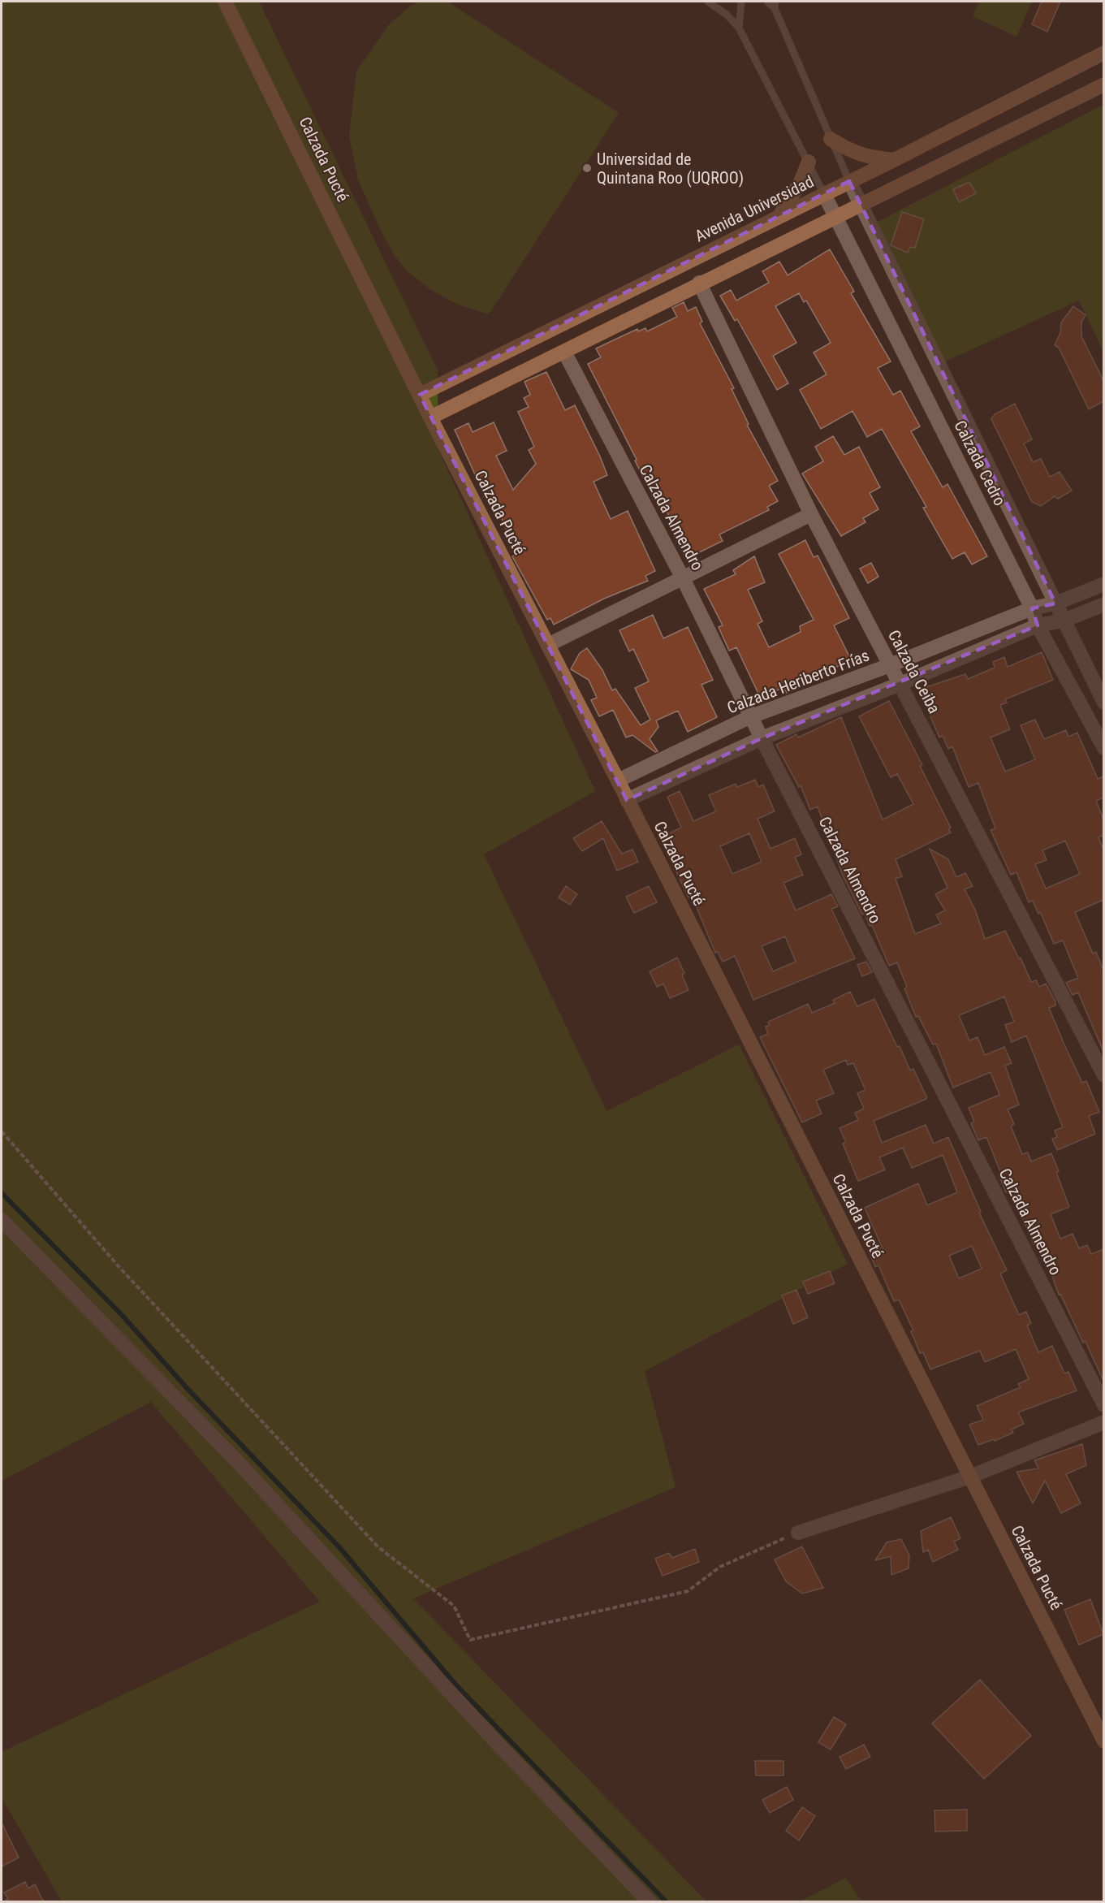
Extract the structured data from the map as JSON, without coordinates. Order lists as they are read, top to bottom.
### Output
{
  "streets": {
    "street": [
      "Calzada Pucté",
      "Avenida Universidad",
      "Calzada Cedro",
      "Calzada Almendro",
      "Calzada Ceiba",
      "Calzada Heriberto Frías"
    ]
  },
  "crossings": [
    ["Calzada Pucté", "Avenida Universidad"],
    ["Calzada Pucté", "Calzada Heriberto Frías"],
    ["Avenida Universidad", "Calzada Cedro"],
    ["Calzada Cedro", "Calzada Heriberto Frías"],
    ["Calzada Almendro", "Calzada Heriberto Frías"],
    ["Calzada Ceiba", "Calzada Heriberto Frías"]
  ],
  "places": ["Universidad de Quintana Roo (UQROO)"]
}
